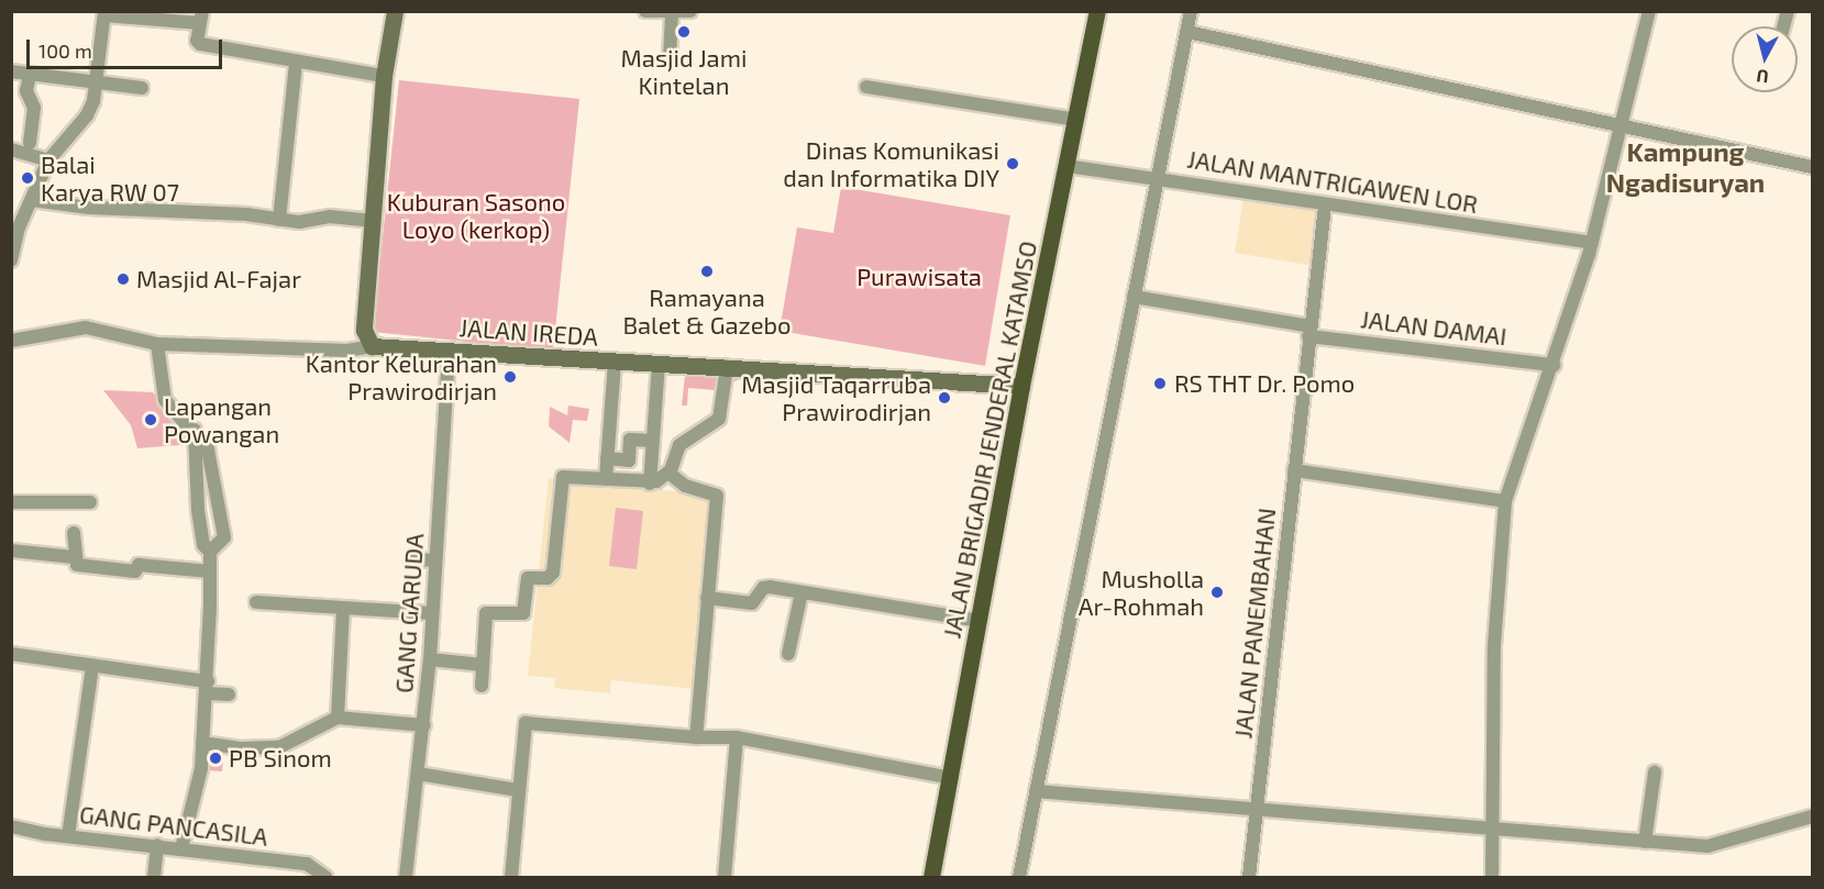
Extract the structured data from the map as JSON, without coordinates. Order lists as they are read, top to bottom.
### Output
{
  "streets": {
    "main road": ["JALAN BRIGADIR JENDERAL KATAMSO"],
    "street": [
      "JALAN MANTRIGAWEN LOR",
      "JALAN DAMAI",
      "JALAN IREDA",
      "GANG GARUDA",
      "JALAN PANEMBAHAN",
      "GANG PANCASILA"
    ]
  },
  "crossings": [
    ["JALAN MANTRIGAWEN LOR", "JALAN BRIGADIR JENDERAL KATAMSO"],
    ["JALAN MANTRIGAWEN LOR", "JALAN PANEMBAHAN"],
    ["JALAN DAMAI", "JALAN PANEMBAHAN"],
    ["JALAN IREDA", "JALAN BRIGADIR JENDERAL KATAMSO"],
    ["JALAN IREDA", "GANG GARUDA"]
  ],
  "districts": ["Kampung Ngadisuryan"],
  "parks": ["Kuburan Sasono Loyo (kerkop)", "Purawisata"],
  "places": [
    "Masjid Jami Kintelan",
    "Dinas Komunikasi dan Informatika DIY",
    "Balai Karya RW 07",
    "Ramayana Balet & Gazebo",
    "Masjid Al-Fajar",
    "Kantor Kelurahan Prawirodirjan",
    "RS THT Dr. Pomo",
    "Masjid Taqarruba Prawirodirjan",
    "Lapangan Powangan",
    "Musholla Ar-Rohmah",
    "PB Sinom"
  ],
  "scale_bar": "100 m",
  "north": "bottom"
}
